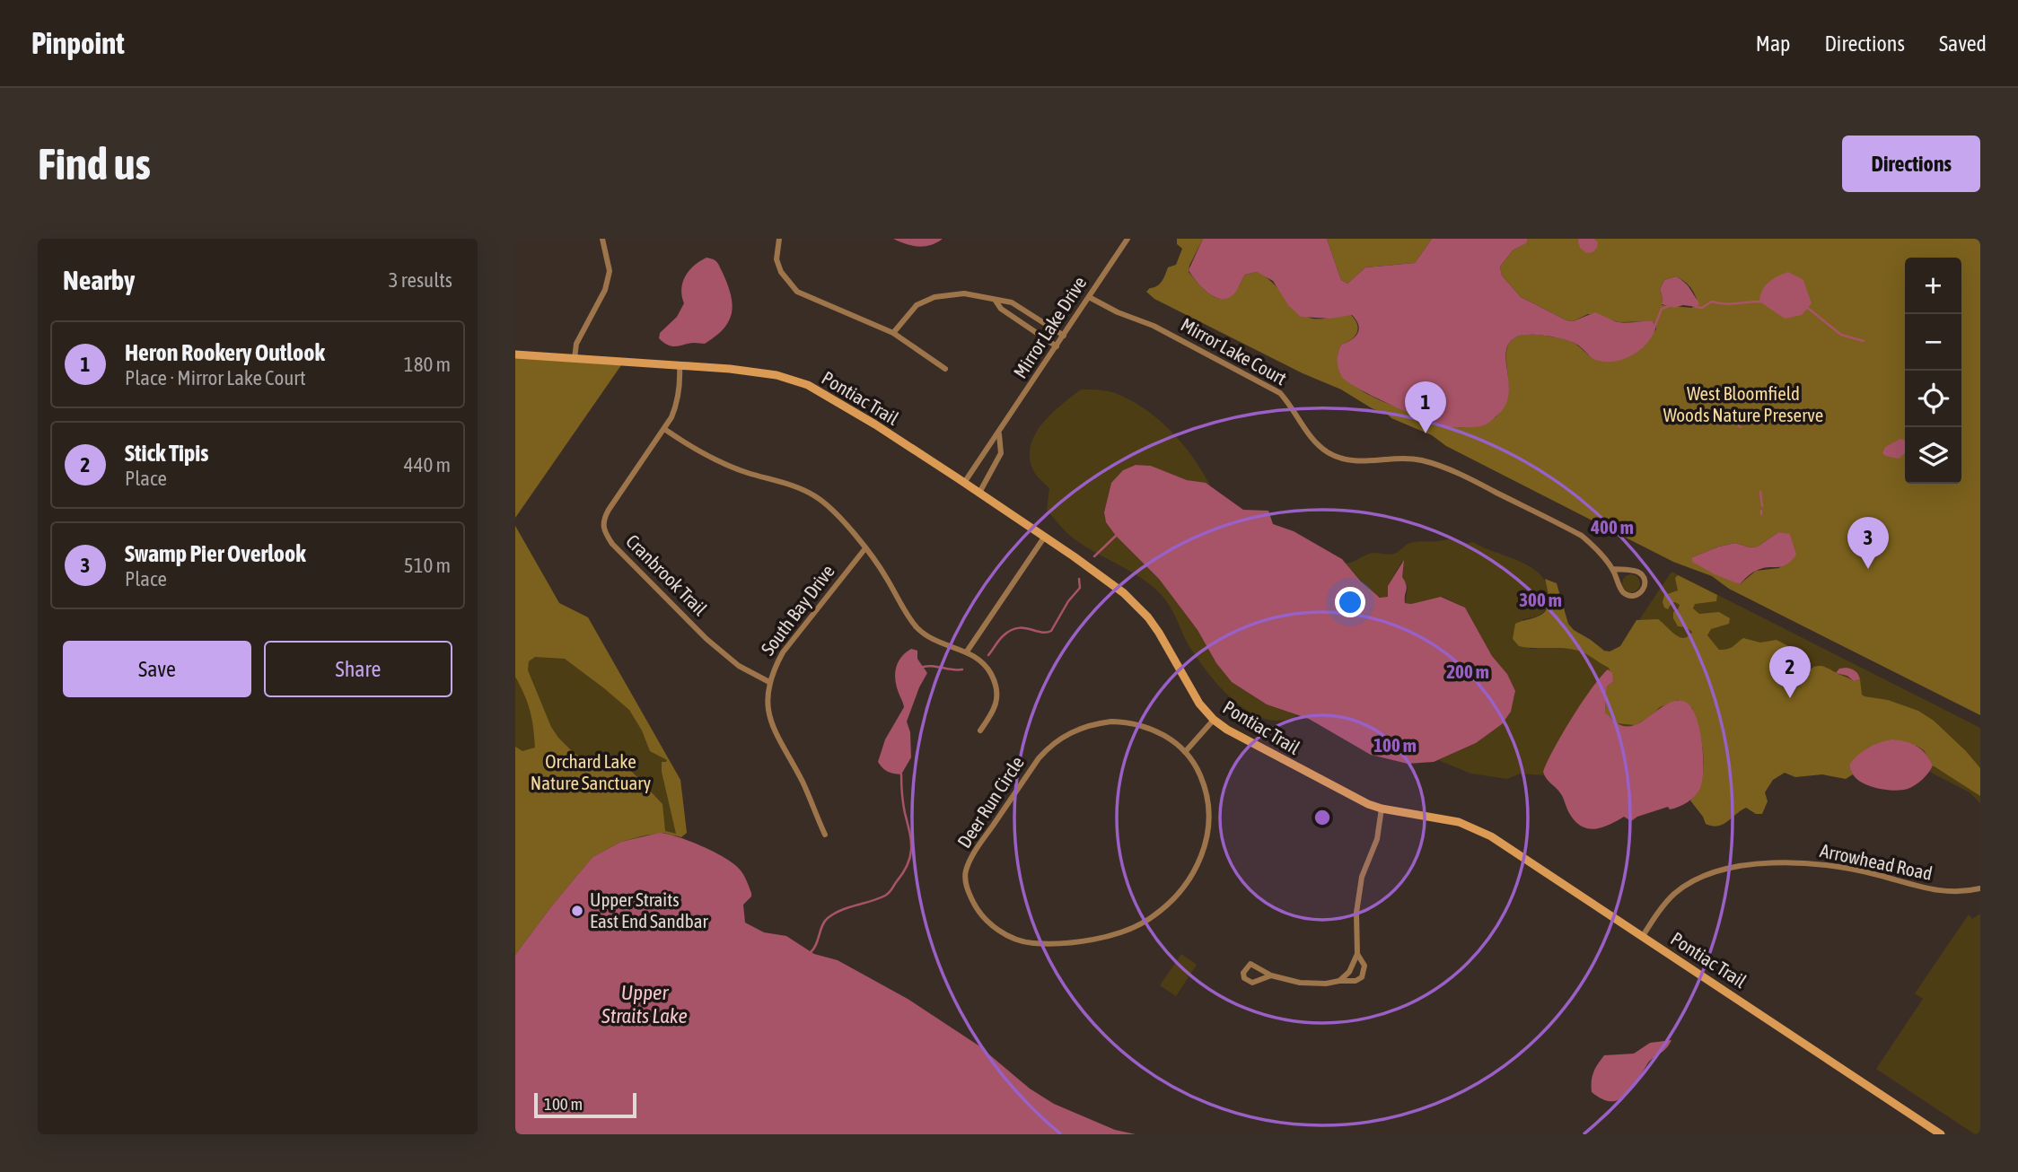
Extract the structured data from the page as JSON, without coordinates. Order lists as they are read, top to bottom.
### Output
{
  "streets": {
    "main road": ["Pontiac Trail"],
    "street": [
      "Mirror Lake Drive",
      "Mirror Lake Court",
      "Cranbrook Trail",
      "South Bay Drive",
      "Deer Run Circle",
      "Arrowhead Road"
    ]
  },
  "crossings": [
    ["Mirror Lake Drive", "Mirror Lake Court"],
    ["Mirror Lake Drive", "Pontiac Trail"],
    ["Pontiac Trail", "Cranbrook Trail"],
    ["Pontiac Trail", "Arrowhead Road"],
    ["Cranbrook Trail", "South Bay Drive"]
  ],
  "water": ["Upper Straits Lake"],
  "parks": ["West Bloomfield Woods Nature Preserve", "Orchard Lake Nature Sanctuary"],
  "places": ["Upper Straits East End Sandbar"],
  "scale_bar": "100 m",
  "page": {
    "header": "Pinpoint",
    "nav": ["Map", "Directions", "Saved"],
    "buttons": [
      "Directions",
      ["Save", "Share"]
    ],
    "title": "Find us",
    "heading": ["Nearby", "3 results"],
    "map_buttons": ["+", "−"],
    "list": [
      {
        "mark": "1",
        "name": "Heron Rookery Outlook",
        "note": "Place · Mirror Lake Court",
        "value": "180 m"
      },
      {
        "mark": "2",
        "name": "Stick Tipis",
        "note": "Place",
        "value": "440 m"
      },
      {
        "mark": "3",
        "name": "Swamp Pier Overlook",
        "note": "Place",
        "value": "510 m"
      }
    ],
    "pins": ["1", "3", "2"],
    "scale": "100 m"
  },
  "rings": [
    "400 m",
    "300 m",
    "200 m",
    "100 m"
  ]
}
